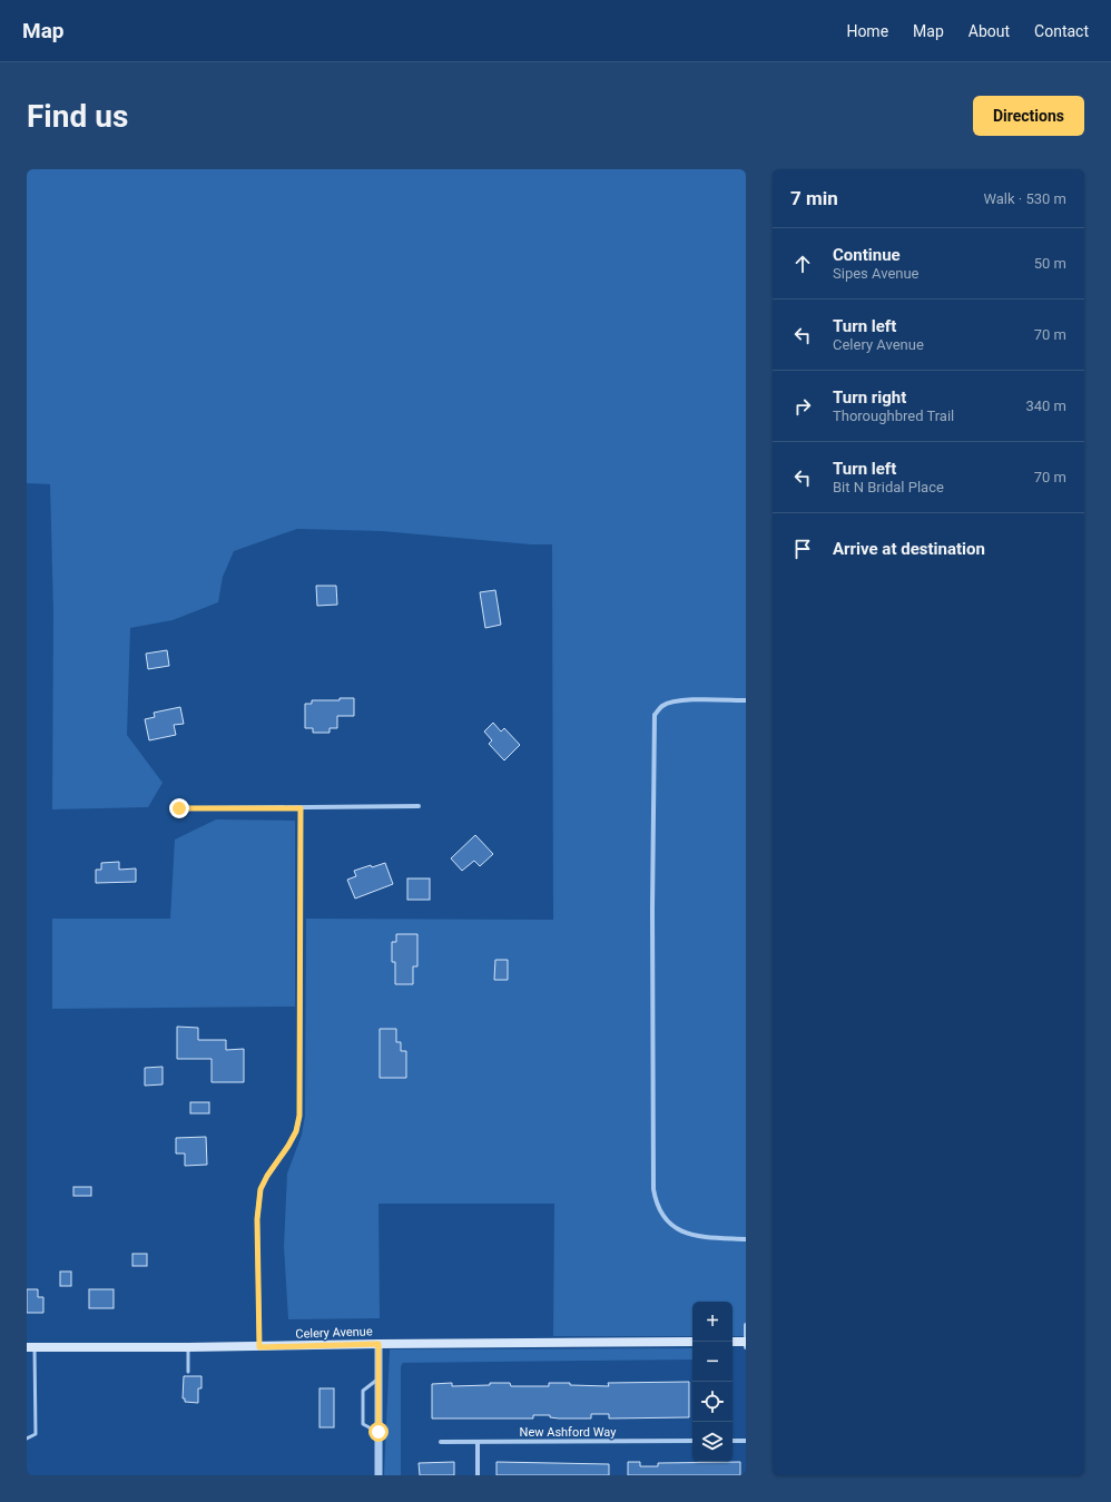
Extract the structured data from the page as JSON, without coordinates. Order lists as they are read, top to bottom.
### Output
{
  "streets": {
    "main road": ["Celery Avenue"],
    "street": ["New Ashford Way"]
  },
  "page": {
    "header": "Map",
    "nav": [
      "Home",
      "Map",
      "About",
      "Contact"
    ],
    "buttons": "Directions",
    "title": "Find us",
    "heading": ["7 min", "Walk · 530 m"],
    "list": [
      ["Continue", "Sipes Avenue", "50 m"],
      ["Turn left", "Celery Avenue", "70 m"],
      ["Turn right", "Thoroughbred Trail", "340 m"],
      ["Turn left", "Bit N Bridal Place", "70 m"],
      "Arrive at destination"
    ],
    "map_buttons": ["+", "−"]
  }
}
